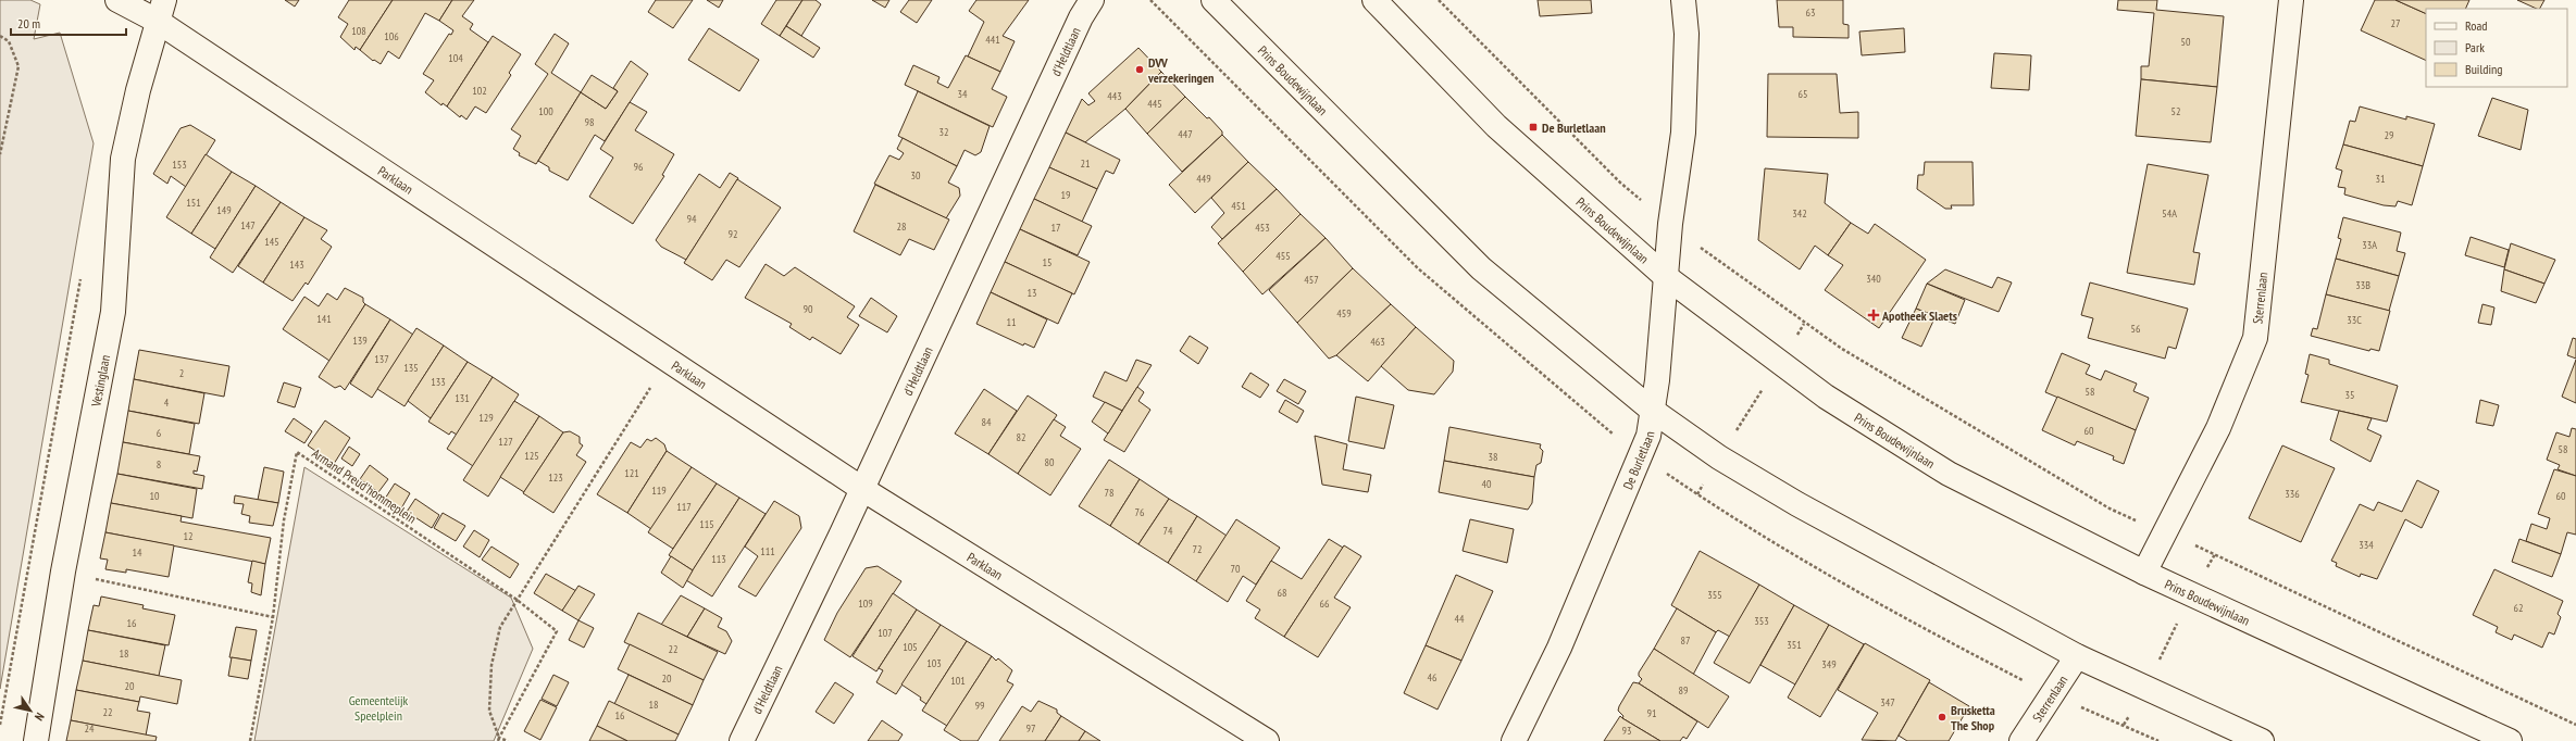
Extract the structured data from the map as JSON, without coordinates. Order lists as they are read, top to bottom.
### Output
{
  "streets": {
    "street": [
      "d'Heldtlaan",
      "Prins Boudewijnlaan",
      "Parklaan",
      "Sterrenlaan",
      "Vestinglaan",
      "De Burletlaan"
    ],
    "path": ["Armand Preud'hommeplein"]
  },
  "crossings": [
    ["d'Heldtlaan", "Parklaan"],
    ["Prins Boudewijnlaan", "Sterrenlaan"],
    ["Prins Boudewijnlaan", "De Burletlaan"],
    ["Parklaan", "Vestinglaan"]
  ],
  "parks": ["Gemeentelijk Speelplein"],
  "places": {
    "other": ["DVV verzekeringen", "Brusketta The Shop"],
    "transit": ["De Burletlaan"],
    "health": ["Apotheek Slaets"]
  },
  "house_numbers": [
    "63",
    "27",
    "108",
    "106",
    "441",
    "50",
    "104",
    "102",
    "34",
    "65",
    "443",
    "445",
    "100",
    "52",
    "98",
    "32",
    "447",
    "29",
    "21",
    "153",
    "96",
    "30",
    "449",
    "31",
    "19",
    "151",
    "451",
    "149",
    "342",
    "54A",
    "94",
    "147",
    "28",
    "17",
    "453",
    "92",
    "145",
    "33A",
    "455",
    "15",
    "143",
    "340",
    "457",
    "33B",
    "13",
    "90",
    "459",
    "141",
    "33C",
    "11",
    "56",
    "139",
    "463",
    "137",
    "135",
    "2",
    "133",
    "58",
    "35",
    "131",
    "4",
    "129",
    "84",
    "60",
    "6",
    "82",
    "127",
    "58",
    "125",
    "38",
    "80",
    "8",
    "121",
    "123",
    "40",
    "119",
    "78",
    "336",
    "10",
    "60",
    "117",
    "76",
    "115",
    "74",
    "12",
    "334",
    "72",
    "111",
    "14",
    "113",
    "70",
    "68",
    "355",
    "109",
    "66",
    "62",
    "44",
    "353",
    "16",
    "107",
    "87",
    "351",
    "105",
    "22",
    "18",
    "103",
    "349",
    "46",
    "20",
    "101",
    "20",
    "89",
    "347",
    "18",
    "99",
    "22",
    "91",
    "16",
    "24",
    "97",
    "93"
  ],
  "legend": ["Road", "Park", "Building"],
  "scale_bar": "20 m",
  "north": "bottom right"
}
